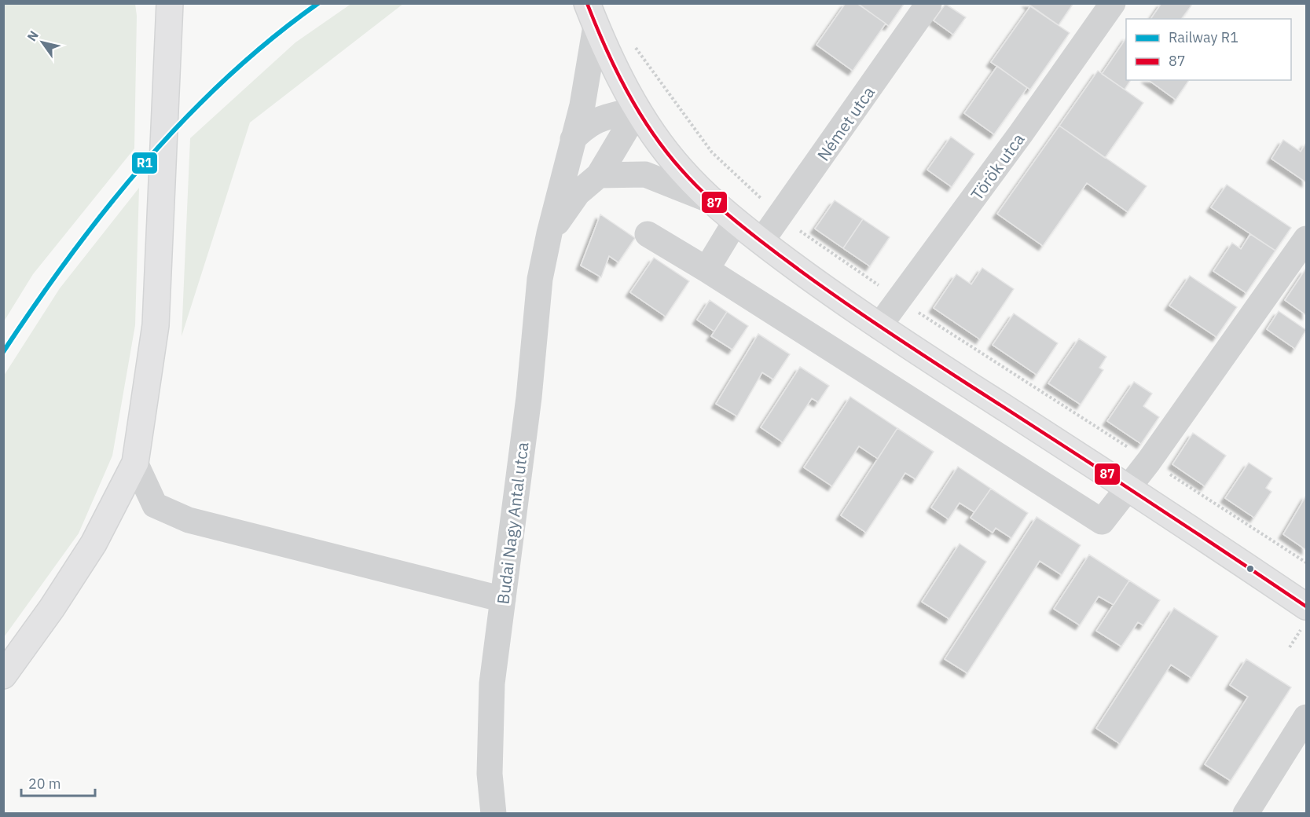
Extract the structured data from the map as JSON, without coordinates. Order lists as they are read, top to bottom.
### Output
{
  "streets": {
    "street": ["Német utca", "Török utca", "Budai Nagy Antal utca"]
  },
  "lines": ["rail line R1", "transit line 87"],
  "legend": ["Railway R1", "87"],
  "scale_bar": "20 m",
  "north": "top left"
}
